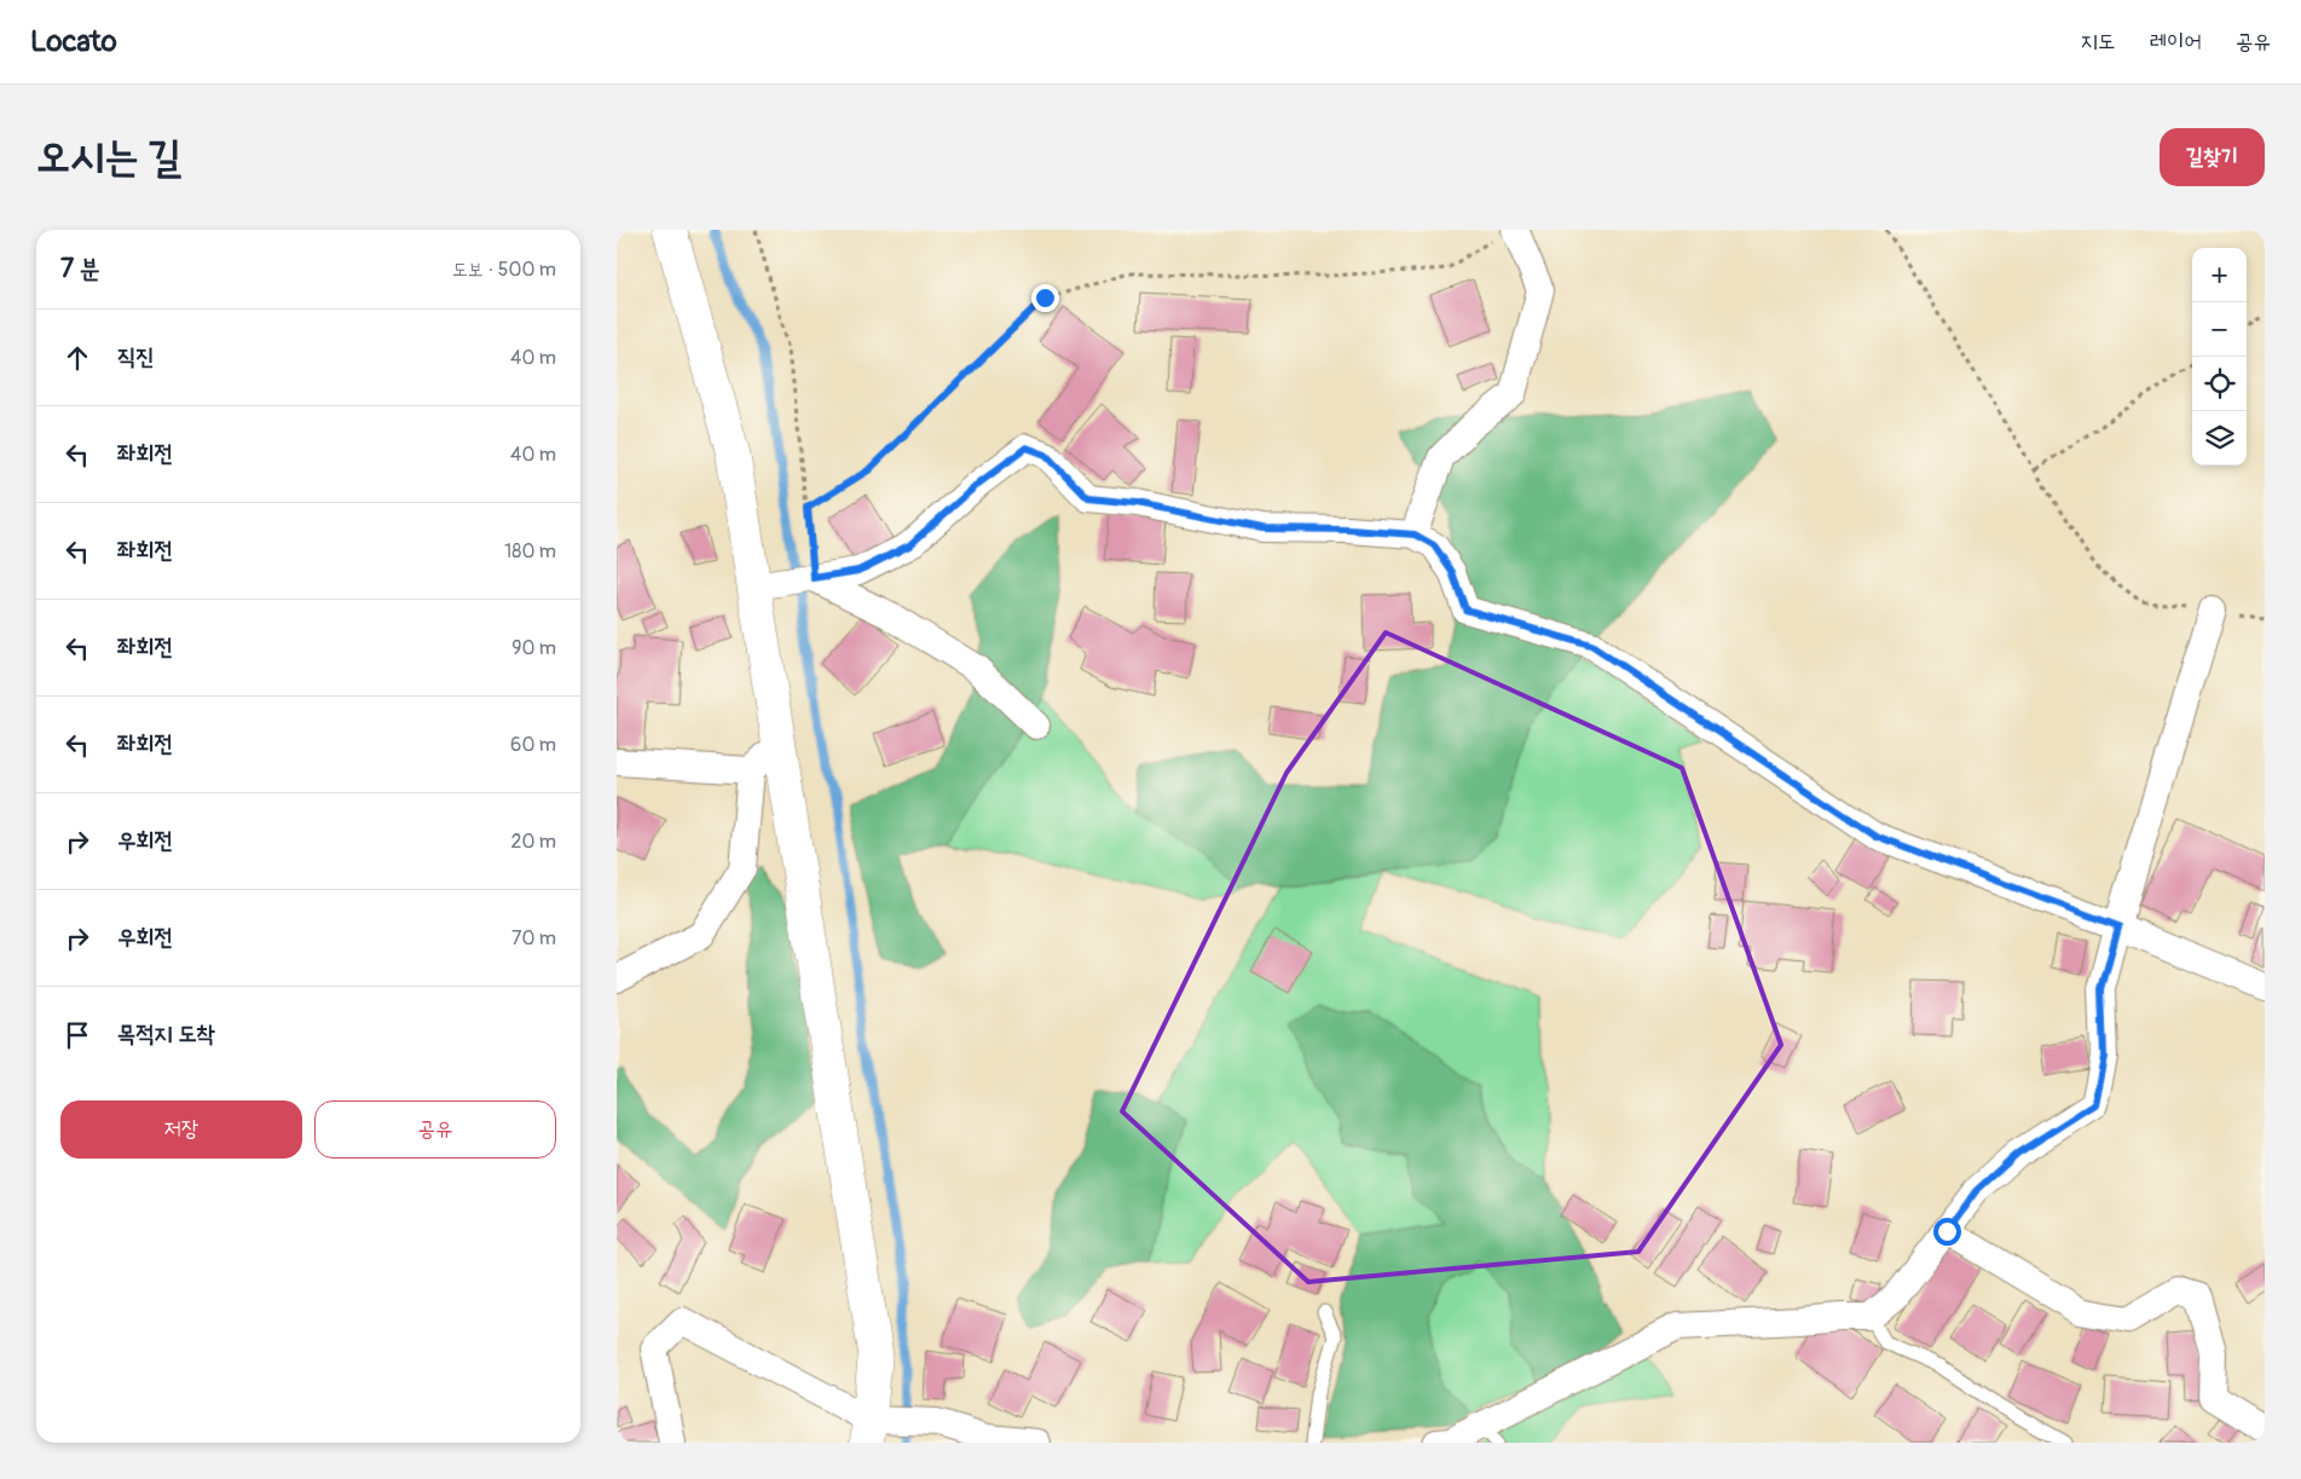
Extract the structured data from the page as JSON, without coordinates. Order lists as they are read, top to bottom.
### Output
{
  "page": {
    "header": "Locato",
    "nav": ["지도", "레이어", "공유"],
    "buttons": [
      "길찾기",
      ["저장", "공유"]
    ],
    "title": "오시는 길",
    "heading": ["7 분", "도보 · 500 m"],
    "map_buttons": ["+", "−"],
    "list": [
      ["직진", "40 m"],
      ["좌회전", "40 m"],
      ["좌회전", "180 m"],
      ["좌회전", "90 m"],
      ["좌회전", "60 m"],
      ["우회전", "20 m"],
      ["우회전", "70 m"],
      "목적지 도착"
    ]
  }
}
